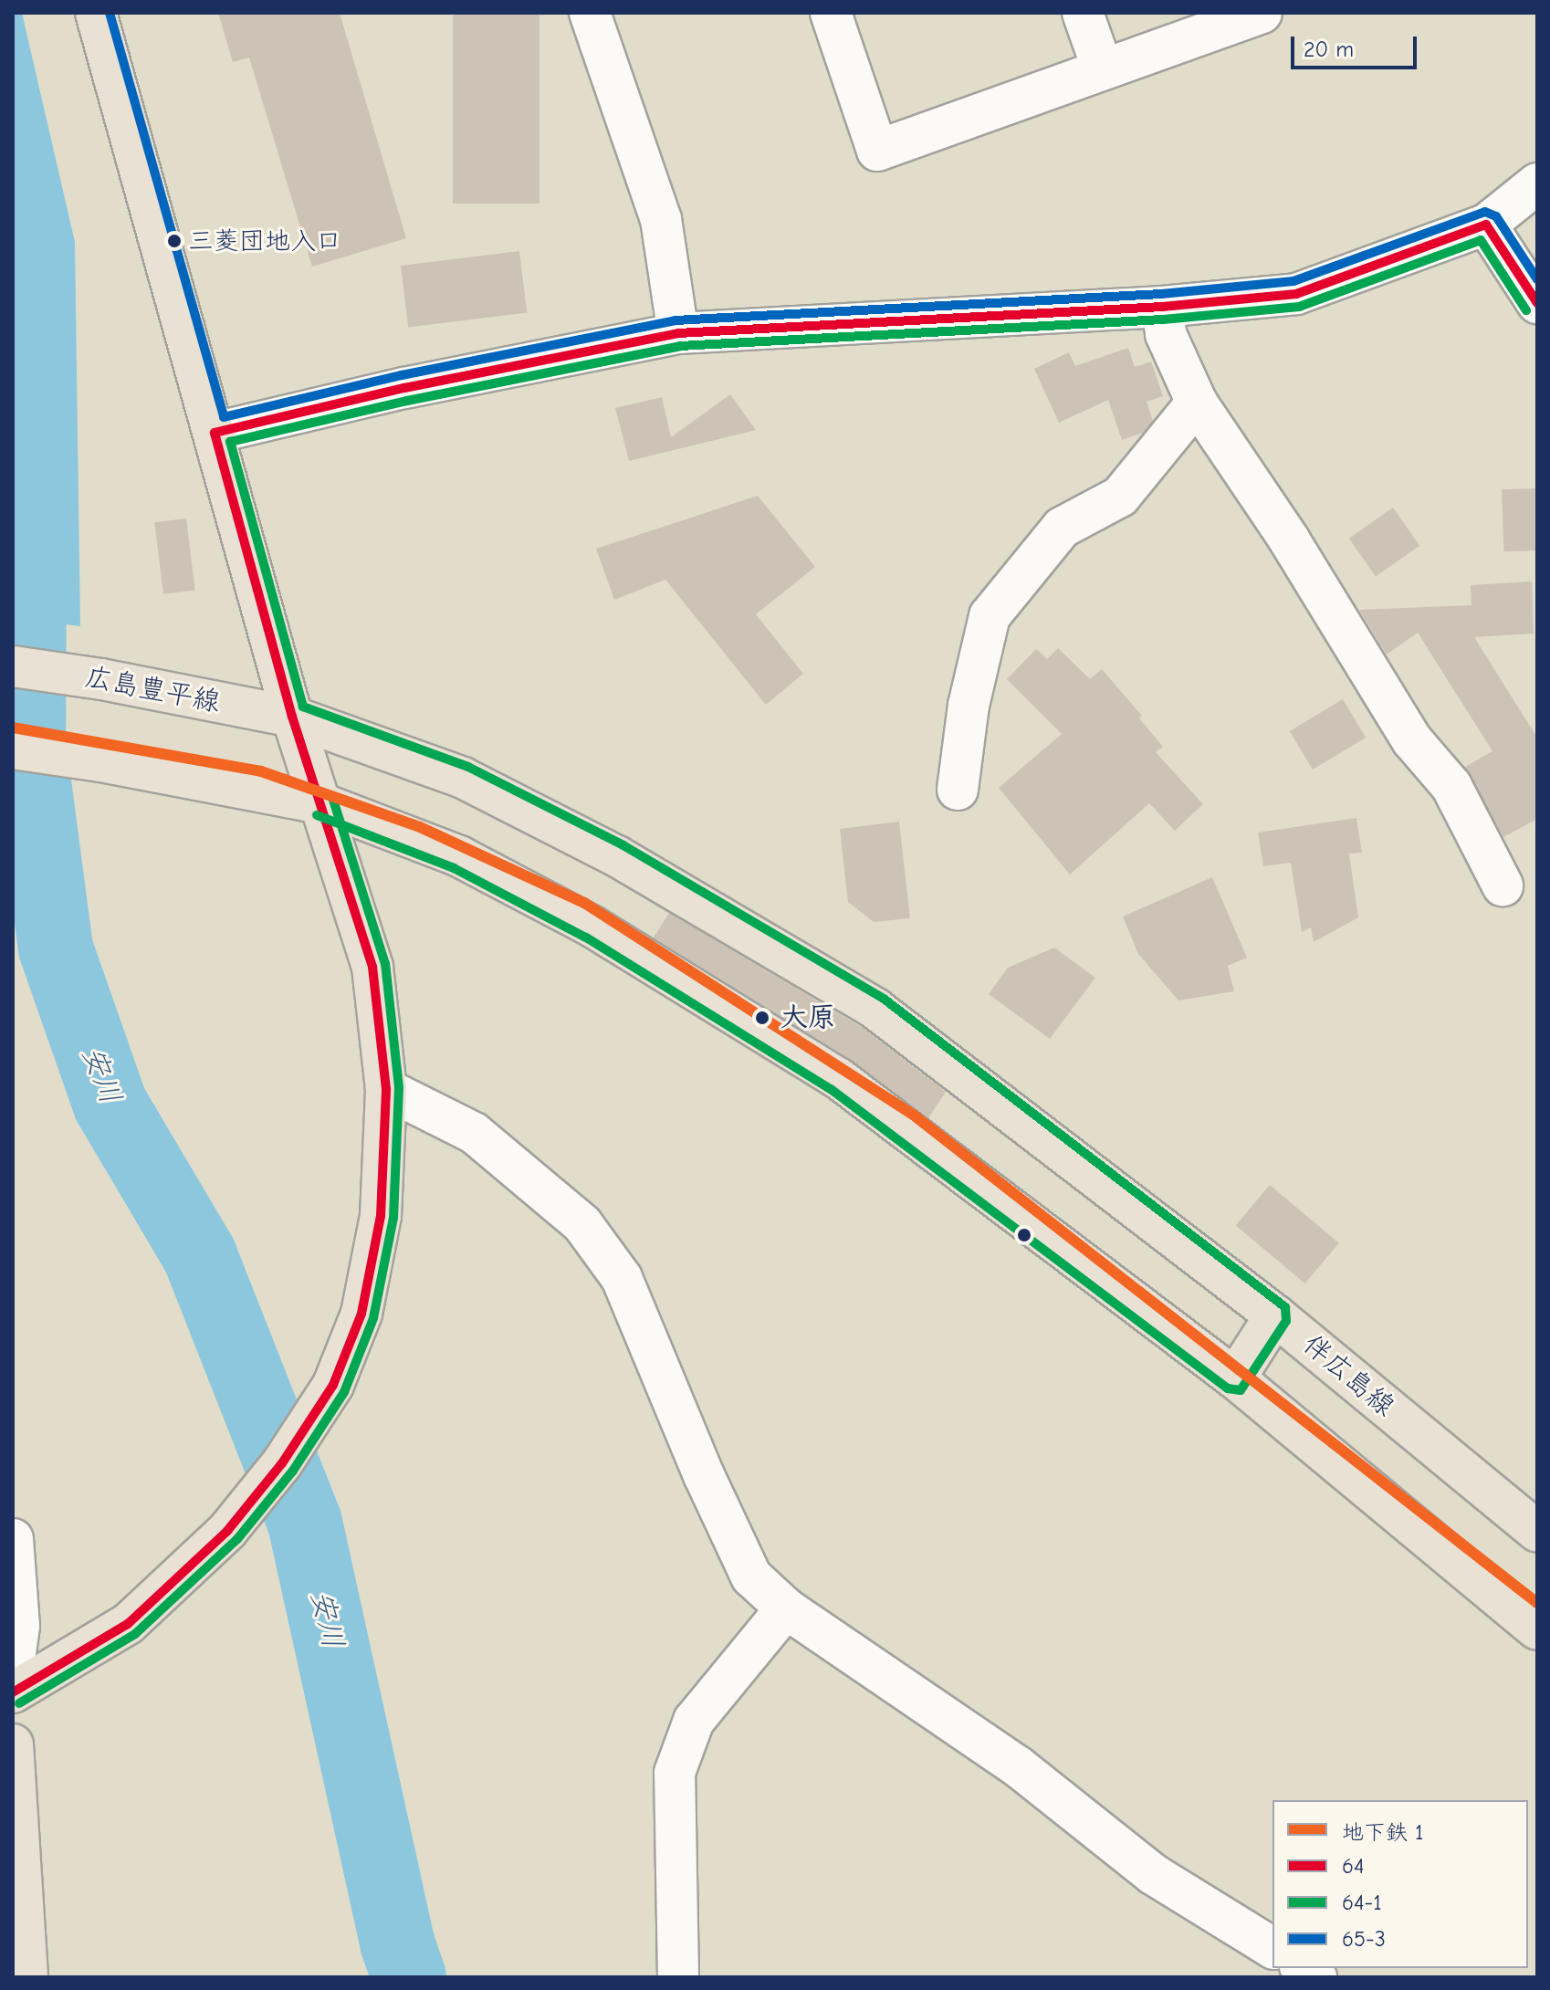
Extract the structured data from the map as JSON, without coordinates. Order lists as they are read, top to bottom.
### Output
{
  "streets": {
    "main road": ["広島豊平線", "伴広島線"]
  },
  "crossings": [
    ["広島豊平線", "伴広島線"]
  ],
  "water": ["安川"],
  "places": ["三菱団地入口", "大原"],
  "lines": [
    "transit line 65-3",
    "transit line 64",
    "transit line 64-1",
    "metro line 1"
  ],
  "legend": [
    "地下鉄 1",
    "64",
    "64-1",
    "65-3"
  ],
  "scale_bar": "20 m"
}
